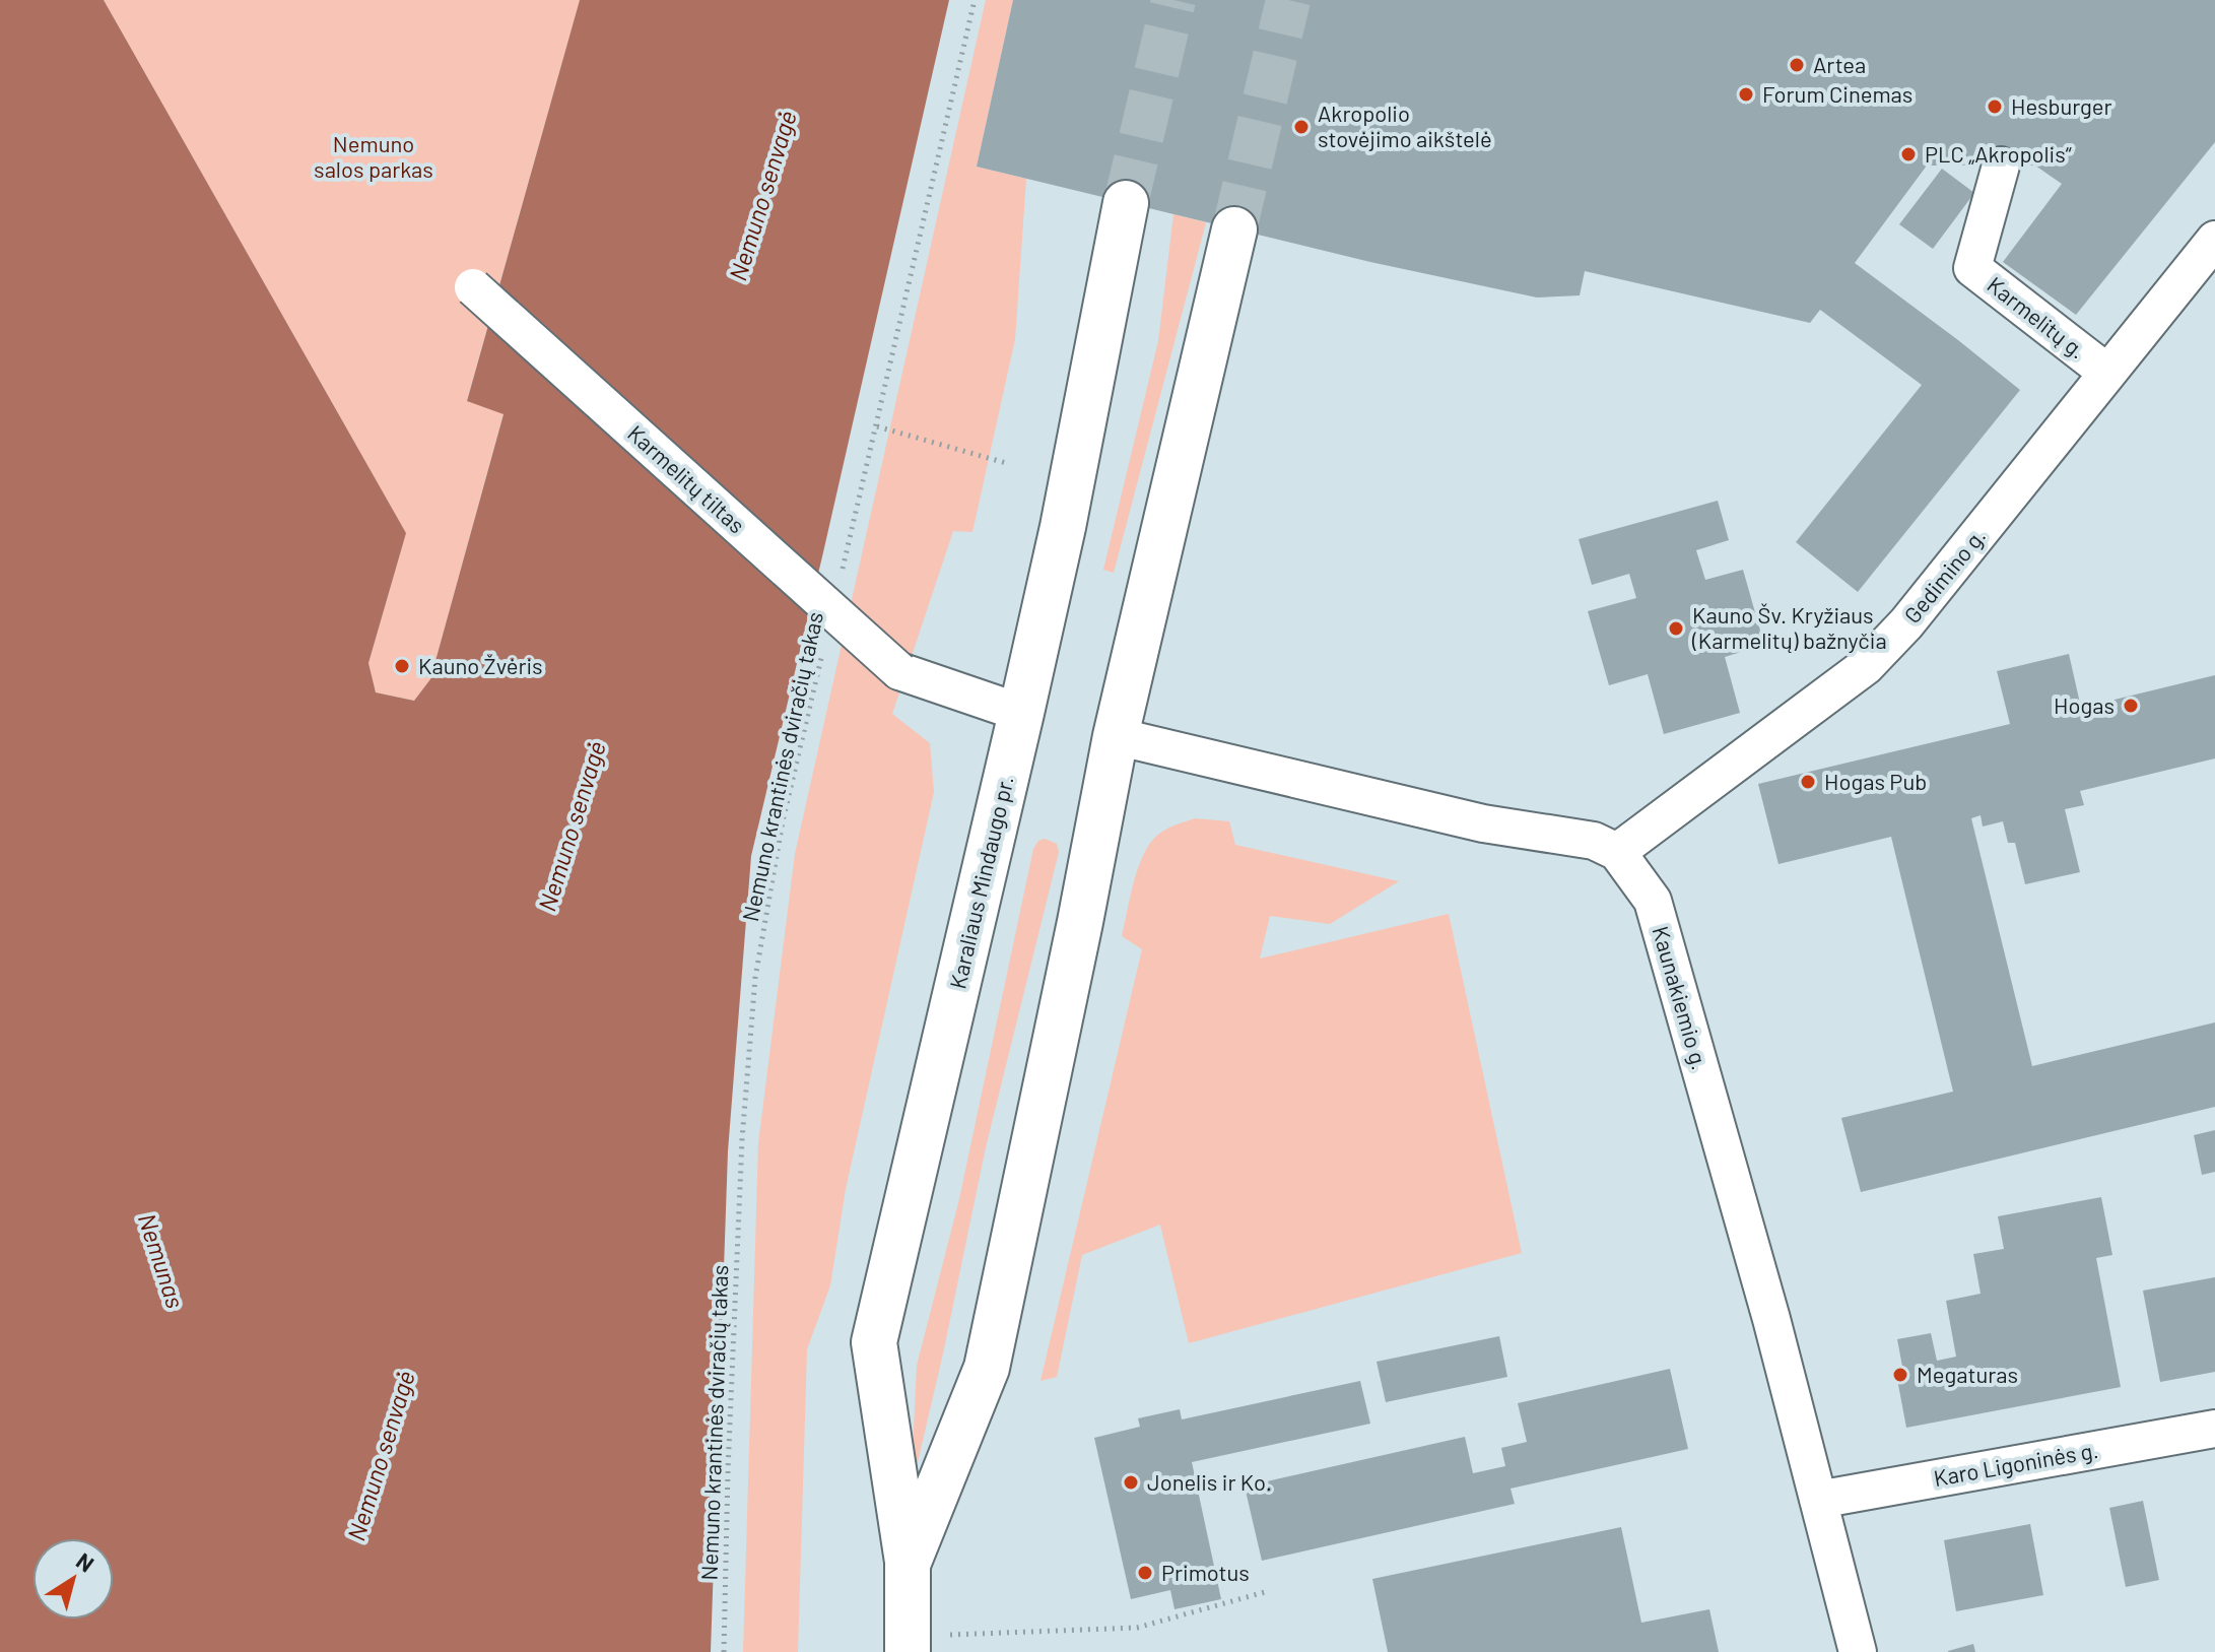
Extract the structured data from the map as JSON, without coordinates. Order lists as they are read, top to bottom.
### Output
{
  "streets": {
    "main road": ["Karaliaus Mindaugo pr."],
    "street": [
      "Karmelitų g.",
      "Karmelitų tiltas",
      "Gedimino g.",
      "Kaunakiemio g.",
      "Karo Ligoninės g."
    ],
    "path": ["Nemuno krantinės dviračių takas"]
  },
  "crossings": [
    ["Karmelitų g.", "Gedimino g."],
    ["Karmelitų tiltas", "Karaliaus Mindaugo pr."],
    ["Gedimino g.", "Kaunakiemio g."],
    ["Kaunakiemio g.", "Karo Ligoninės g."]
  ],
  "water": ["Nemuno senvagė", "Nemunas"],
  "parks": ["Nemuno salos parkas"],
  "places": [
    "Artea",
    "Forum Cinemas",
    "Hesburger",
    "Akropolio stovėjimo aikštelė",
    "PLC „Akropolis“",
    "Kauno Šv. Kryžiaus (Karmelitų) bažnyčia",
    "Kauno Žvėris",
    "Hogas",
    "Hogas Pub",
    "Megaturas",
    "Jonelis ir Ko.",
    "Primotus"
  ],
  "north": "top right"
}
